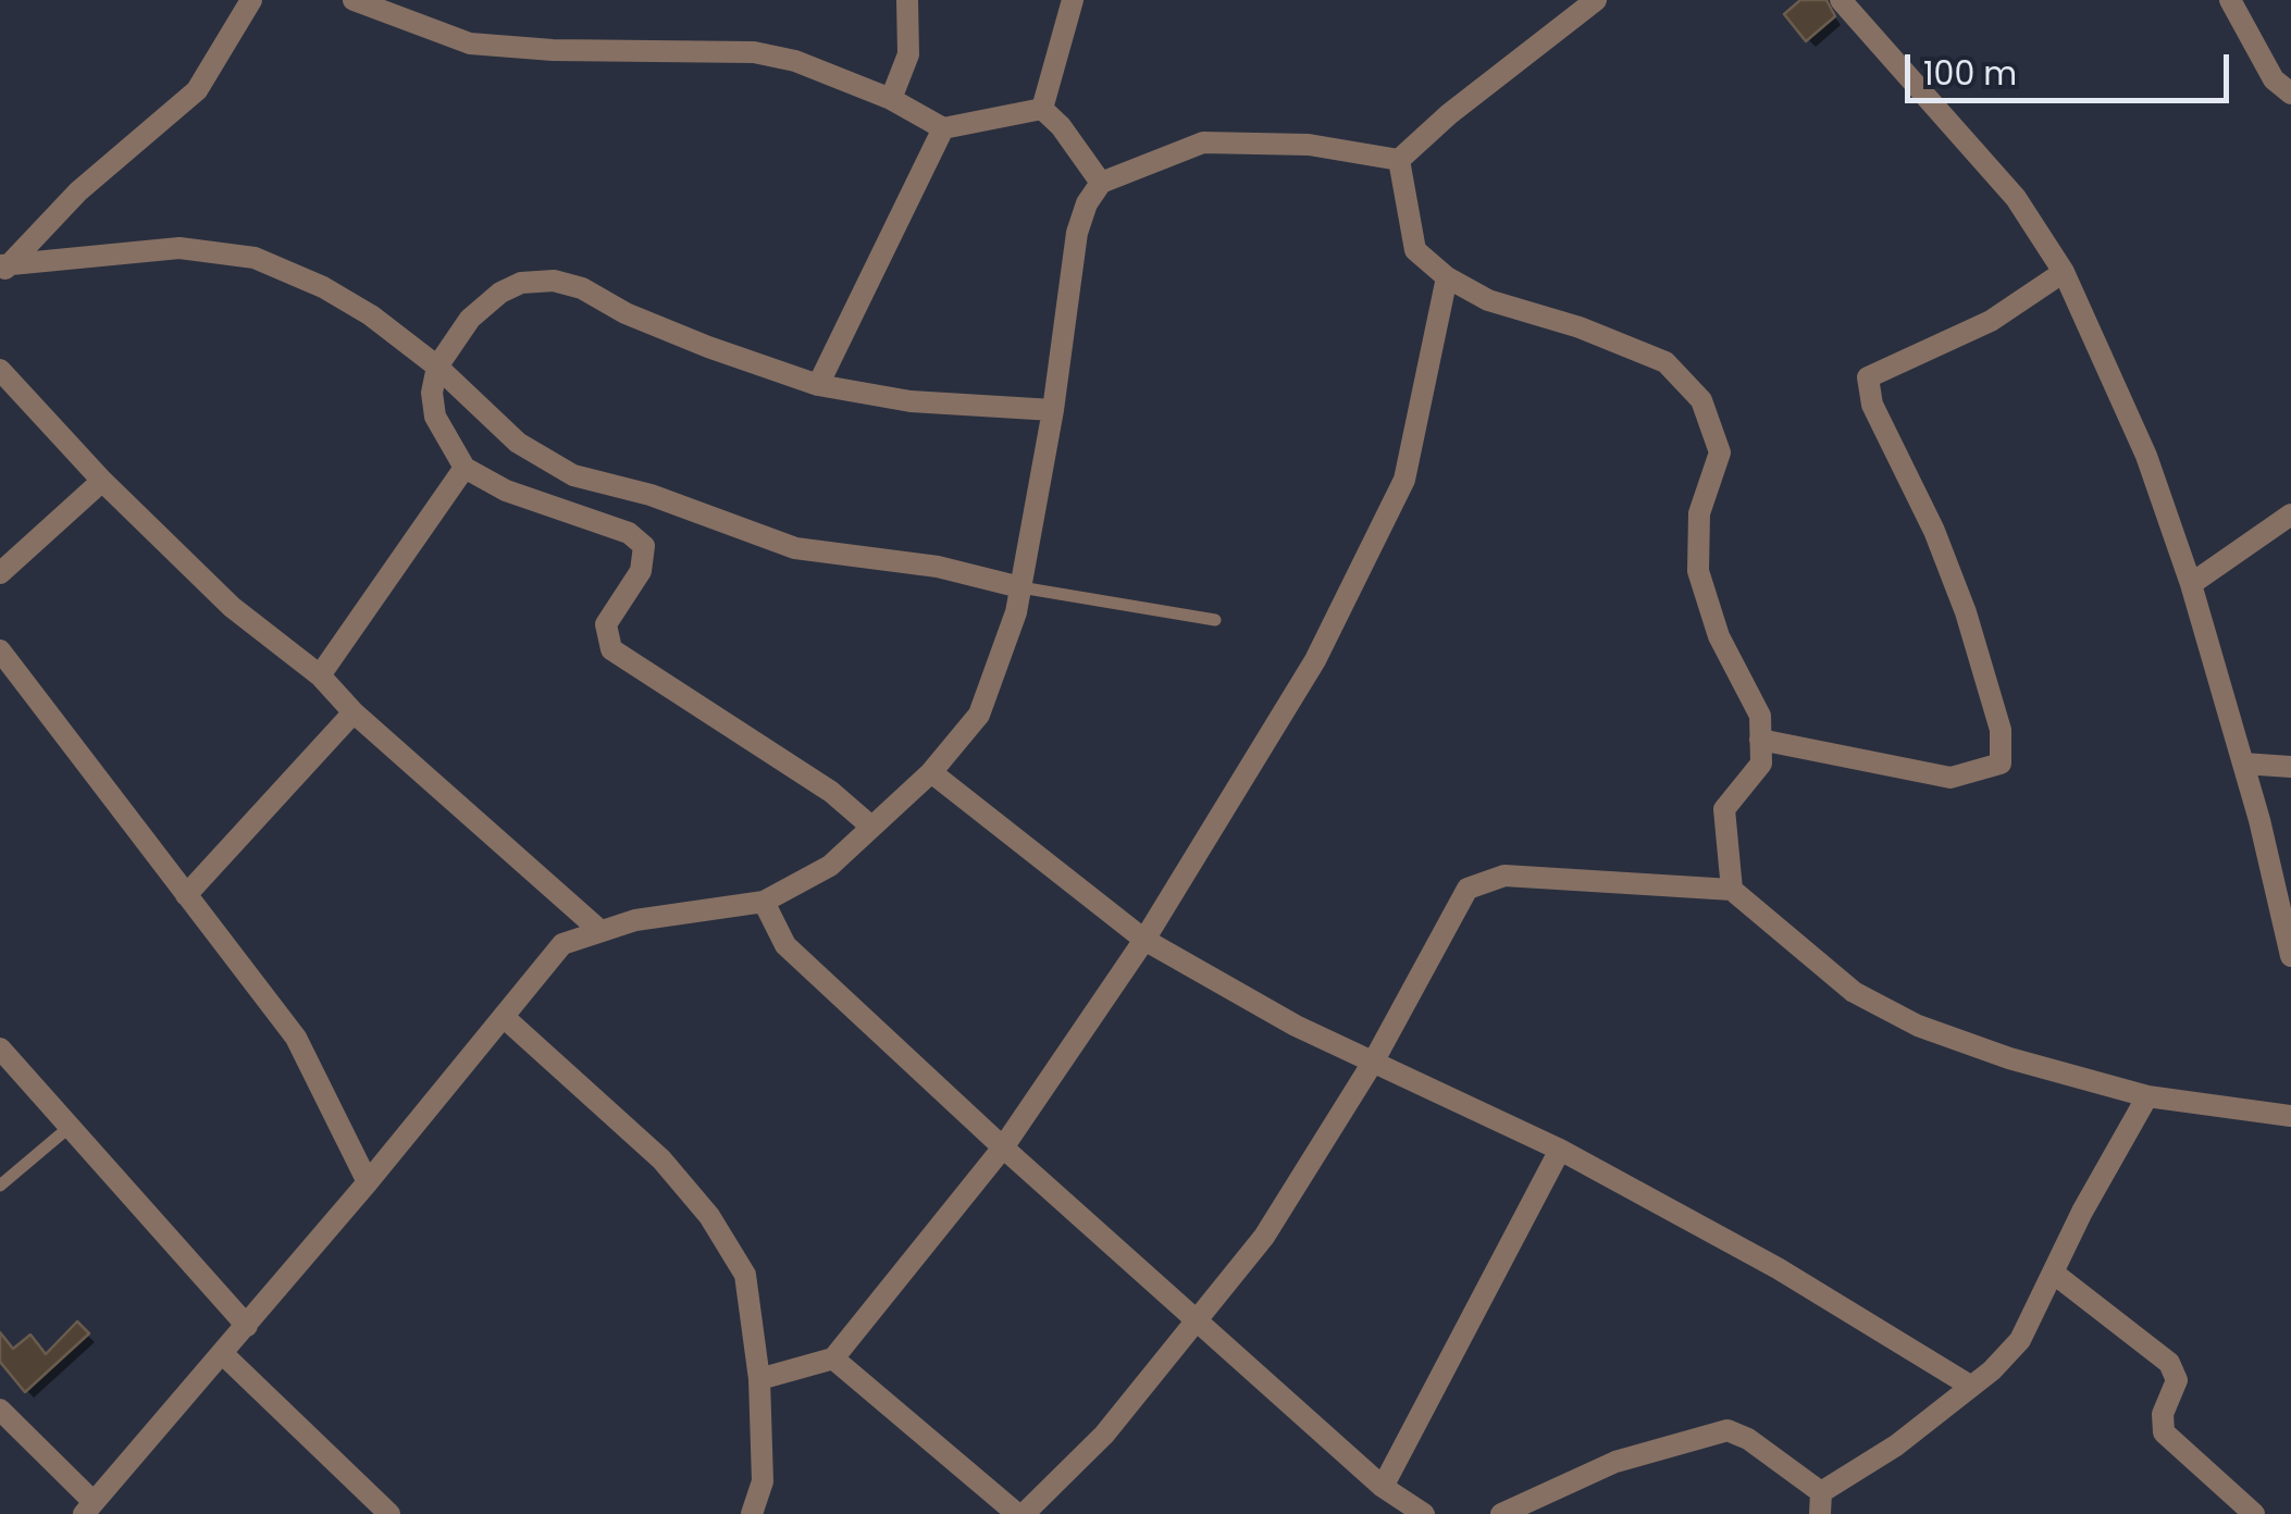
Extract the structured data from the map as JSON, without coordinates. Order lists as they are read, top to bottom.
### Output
{
  "scale_bar": "100 m"
}
